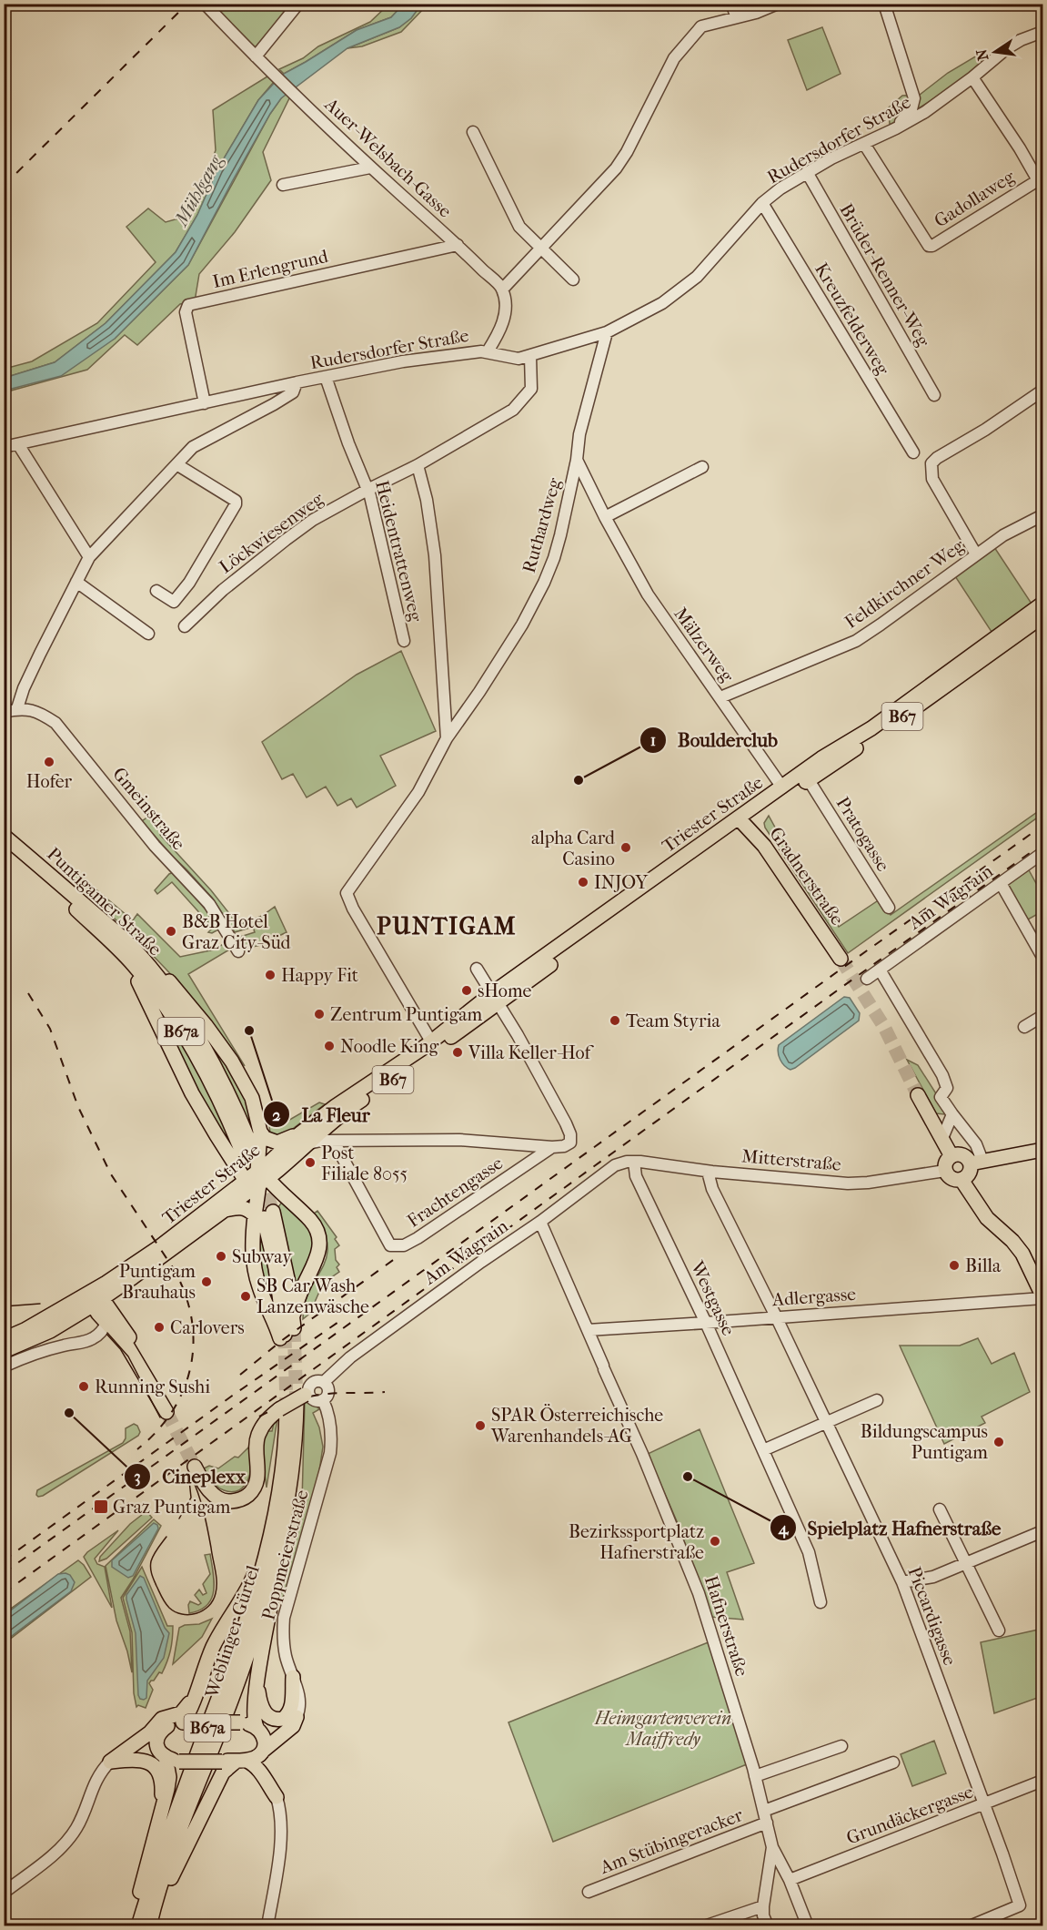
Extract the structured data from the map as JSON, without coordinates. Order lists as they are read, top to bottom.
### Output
{
  "streets": {
    "main road": [
      "B67",
      "Triester Straße",
      "Gradnerstraße",
      "Puntigamer Straße",
      "B67a",
      "Weblinger Gürtel"
    ],
    "street": [
      "Rudersdorfer Straße",
      "Auer-Welsbach-Gasse",
      "Gadollaweg",
      "Im Erlengrund",
      "Brüder-Renner-Weg",
      "Kreuzfelderweg",
      "Ruthardweg",
      "Löckwiesenweg",
      "Heidentrattenweg",
      "Feldkirchner Weg",
      "Mälzerweg",
      "Gmeinstraße",
      "Pratogasse",
      "Am Wagrain",
      "Mitterstraße",
      "Frachtengasse",
      "Adlergasse",
      "Westgasse",
      "Poppmeierstraße",
      "Piccardigasse",
      "Hafnerstraße",
      "Grundäckergasse",
      "Am Stübingeracker"
    ]
  },
  "crossings": [
    ["Rudersdorfer Straße", "Gadollaweg"],
    ["Rudersdorfer Straße", "Im Erlengrund"],
    ["Rudersdorfer Straße", "Brüder-Renner-Weg"],
    ["Rudersdorfer Straße", "Kreuzfelderweg"],
    ["Rudersdorfer Straße", "Ruthardweg"],
    ["Rudersdorfer Straße", "Löckwiesenweg"],
    ["Rudersdorfer Straße", "Heidentrattenweg"],
    ["Auer-Welsbach-Gasse", "Im Erlengrund"],
    ["Ruthardweg", "Mälzerweg"],
    ["Ruthardweg", "Triester Straße"],
    ["Löckwiesenweg", "Heidentrattenweg"],
    ["Feldkirchner Weg", "Mälzerweg"],
    ["Mälzerweg", "Triester Straße"],
    ["Triester Straße", "Pratogasse"],
    ["Triester Straße", "Gradnerstraße"],
    ["Am Wagrain", "Mitterstraße"],
    ["Am Wagrain", "Westgasse"],
    ["Am Wagrain", "Poppmeierstraße"],
    ["Am Wagrain", "Hafnerstraße"],
    ["Am Wagrain", "Weblinger Gürtel"],
    ["Mitterstraße", "Westgasse"],
    ["Mitterstraße", "Piccardigasse"],
    ["Adlergasse", "Westgasse"],
    ["Adlergasse", "Piccardigasse"],
    ["Adlergasse", "Hafnerstraße"],
    ["Piccardigasse", "Grundäckergasse"],
    ["Hafnerstraße", "Am Stübingeracker"]
  ],
  "districts": ["PUNTIGAM"],
  "water": ["Mühlgang"],
  "parks": ["Heimgartenverein Maiffredy"],
  "places": {
    "other": [
      "Hofer",
      "Boulderclub",
      "alpha Card Casino",
      "INJOY",
      "B&B Hotel Graz City-Süd",
      "Happy Fit",
      "sHome",
      "Zentrum Puntigam",
      "Team Styria",
      "La Fleur",
      "Noodle King",
      "Villa Keller-Hof",
      "Post Filiale 8055",
      "Subway",
      "Billa",
      "Puntigam Brauhaus",
      "SB Car Wash Lanzenwäsche",
      "Carlovers",
      "Running Sushi",
      "Cineplexx",
      "SPAR Österreichische Warenhandels-AG",
      "Bildungscampus Puntigam",
      "Spielplatz Hafnerstraße",
      "Bezirkssportplatz Hafnerstraße"
    ],
    "transit": ["Graz Puntigam"]
  },
  "north": "left"
}
